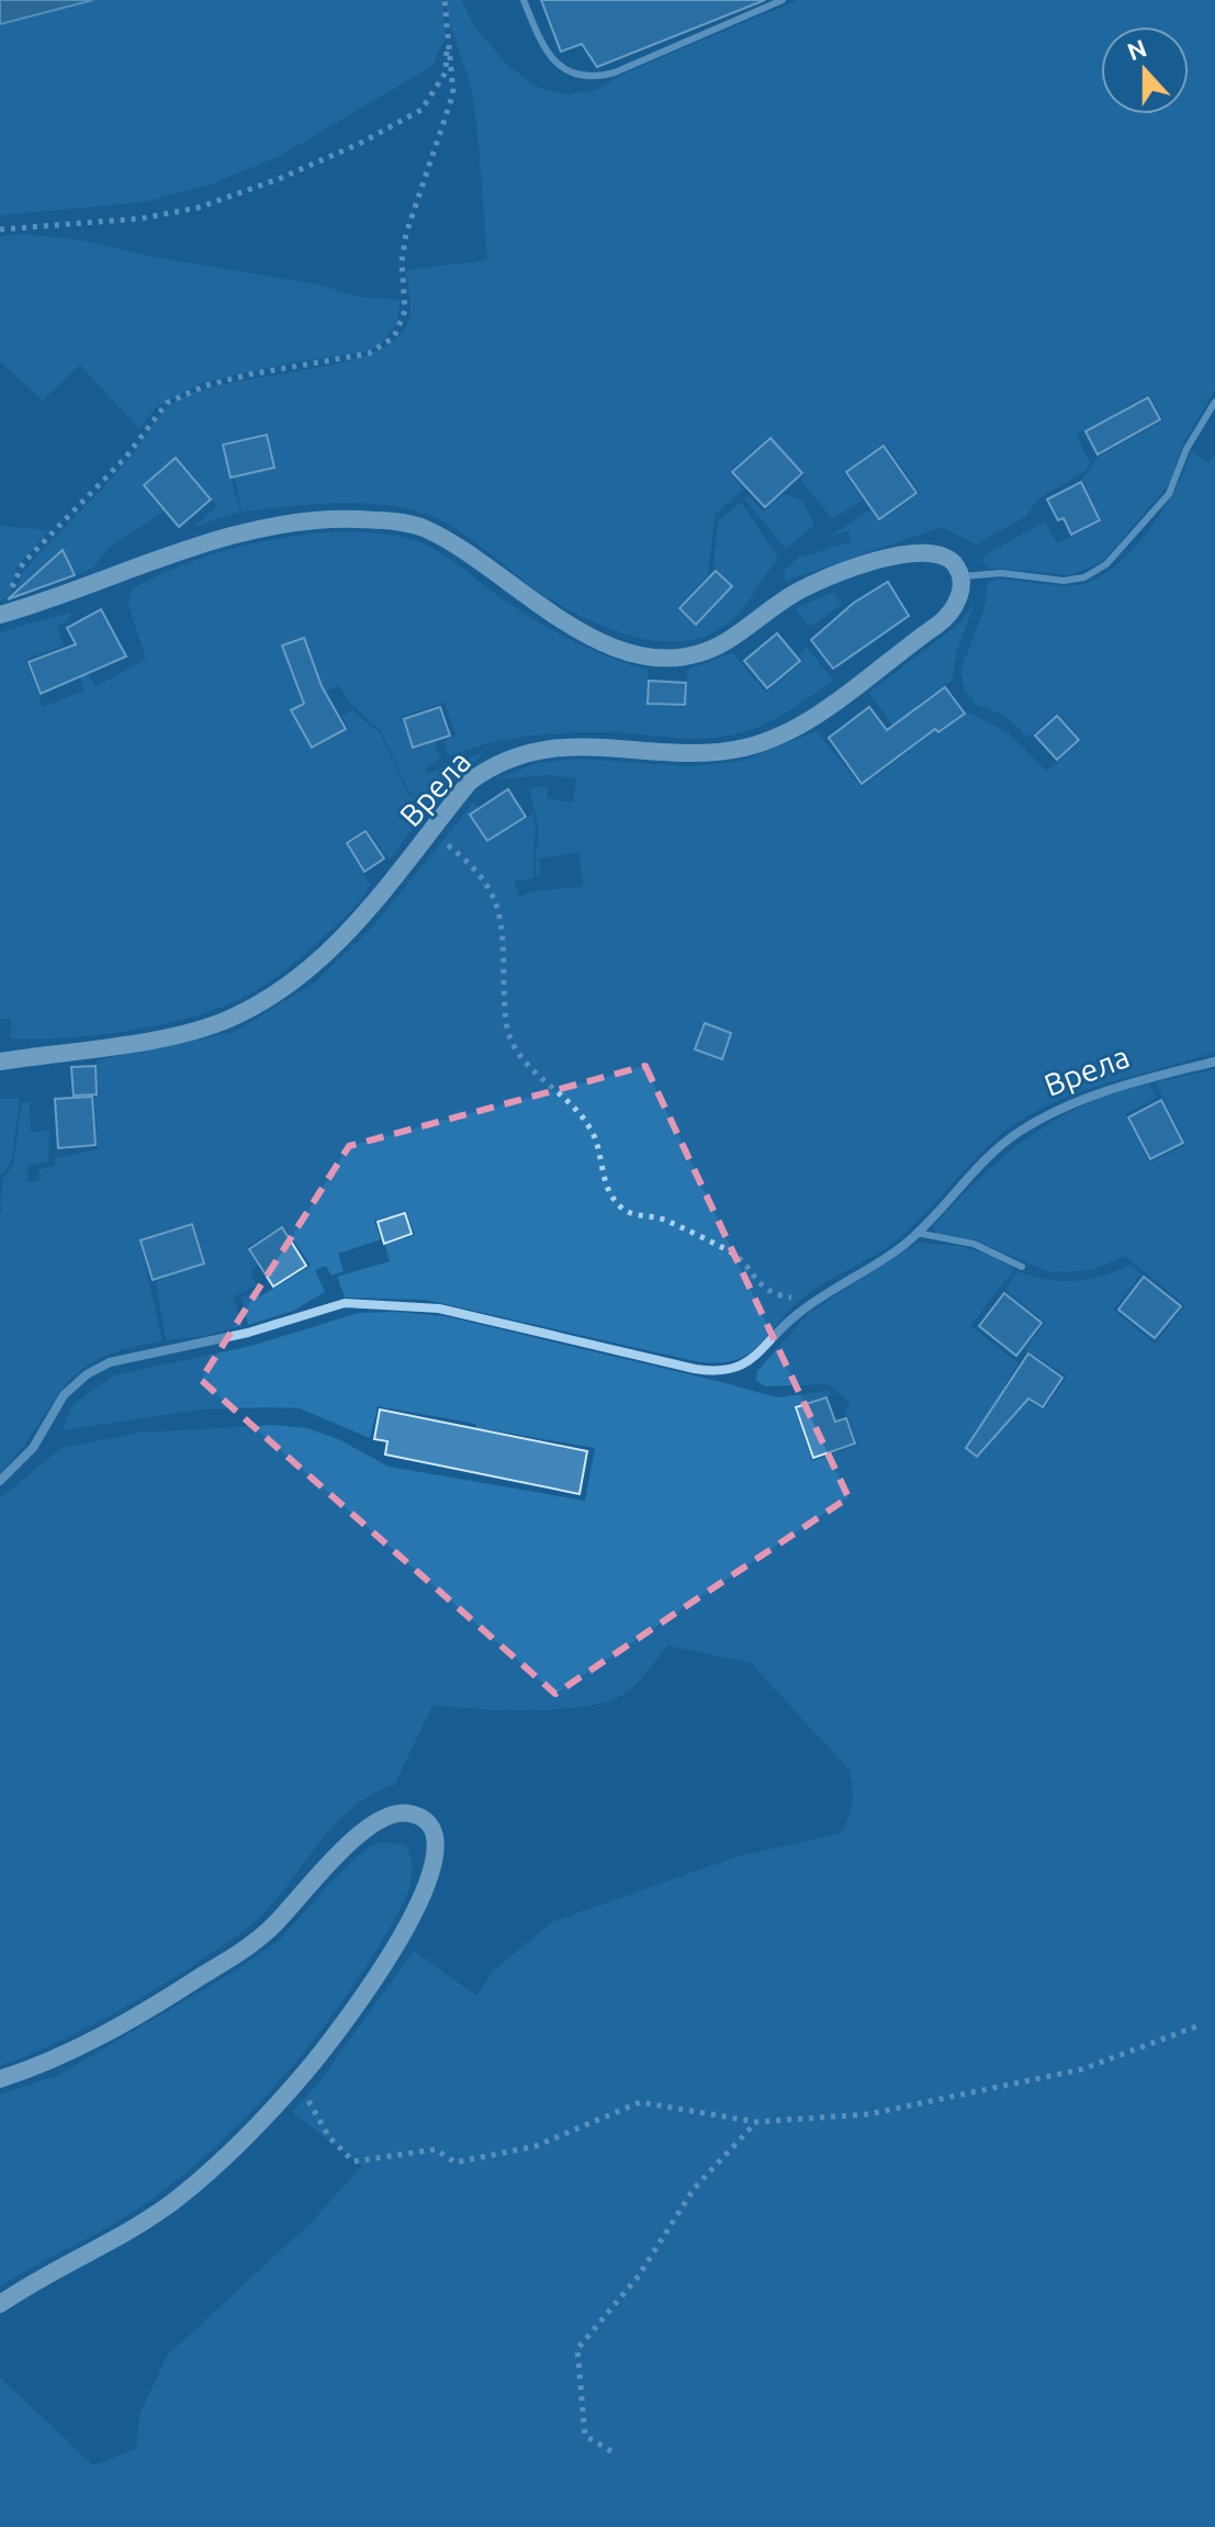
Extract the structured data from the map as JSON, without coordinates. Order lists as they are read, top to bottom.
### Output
{
  "streets": {
    "street": ["Врела"]
  },
  "north": "top"
}
